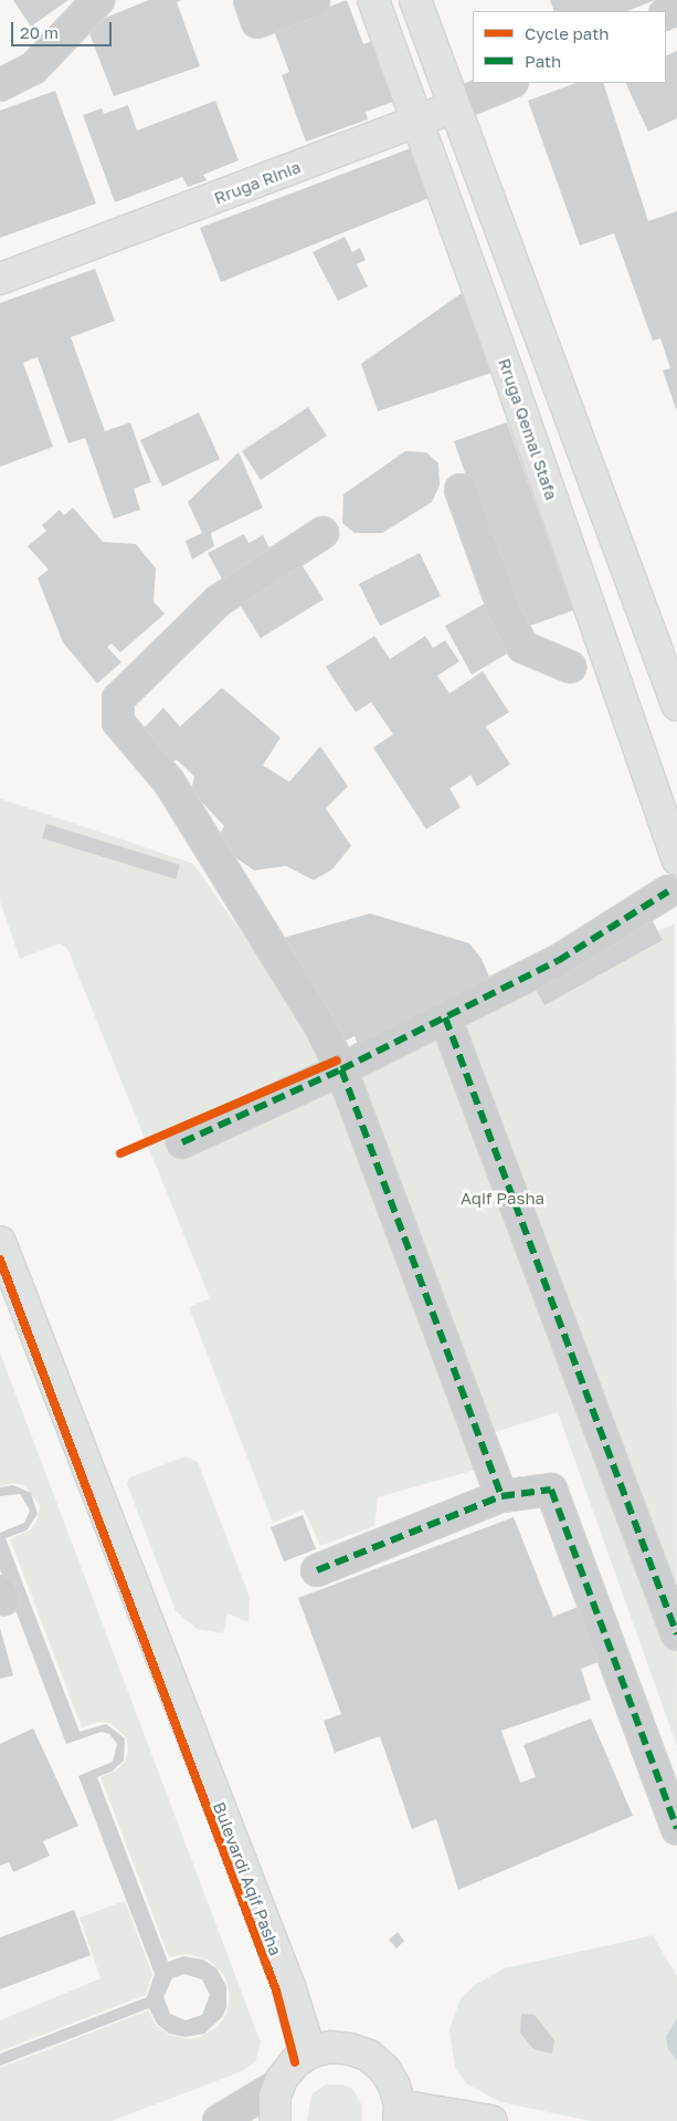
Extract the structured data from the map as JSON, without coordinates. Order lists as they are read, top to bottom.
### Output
{
  "streets": {
    "main road": ["Rruga Rinia", "Rruga Qemal Stafa", "Bulevardi Aqif Pasha"]
  },
  "crossings": [
    ["Rruga Rinia", "Rruga Qemal Stafa"]
  ],
  "parks": ["Aqif Pasha"],
  "legend": ["Cycle path", "Path"],
  "scale_bar": "20 m"
}
